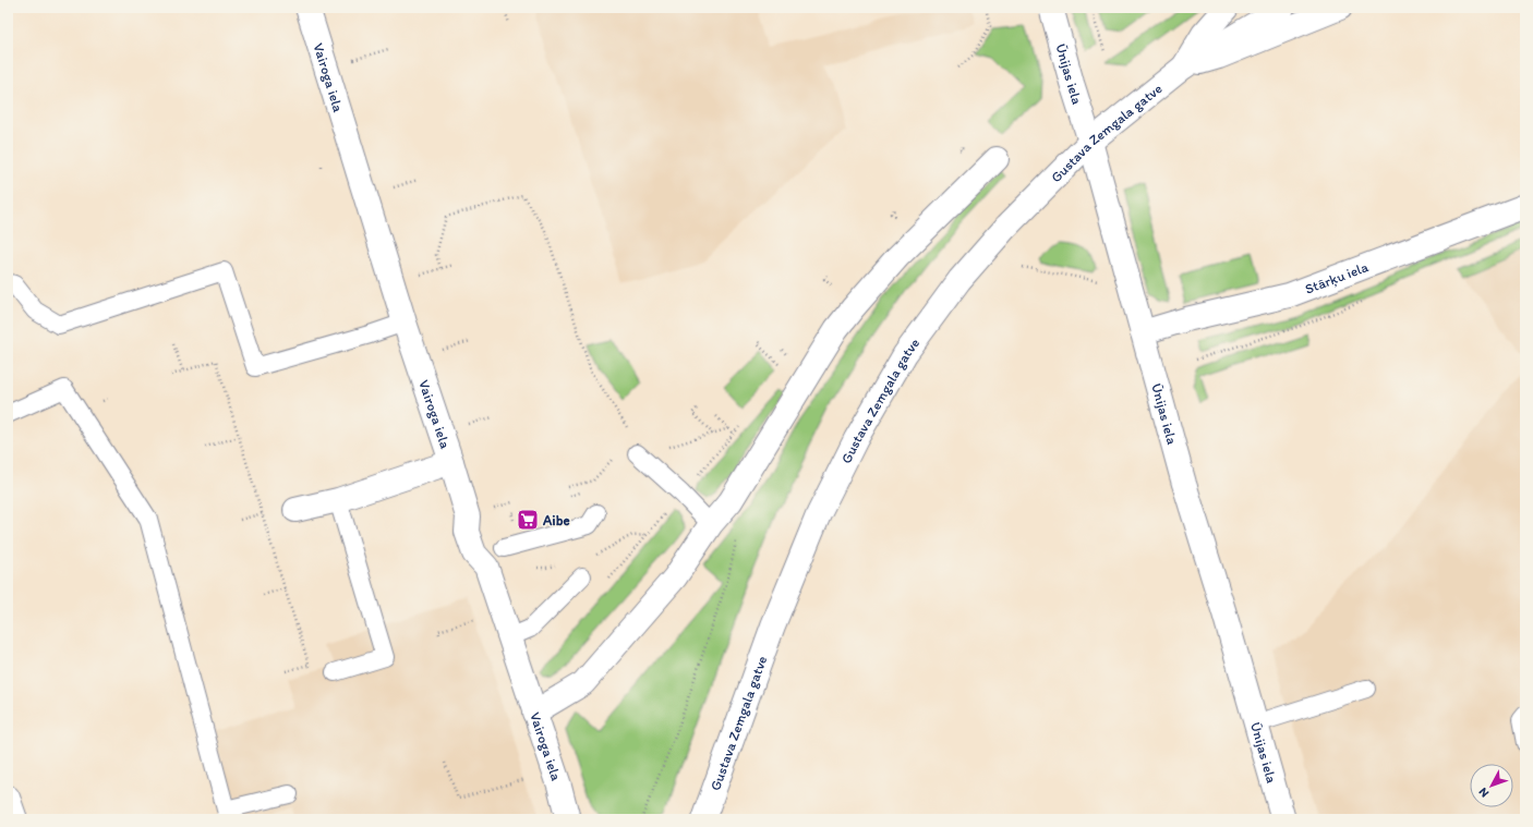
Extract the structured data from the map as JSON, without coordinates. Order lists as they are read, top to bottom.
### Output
{
  "streets": {
    "street": [
      "Ūnijas iela",
      "Vairoga iela",
      "Gustava Zemgala gatve",
      "Stārķu iela"
    ]
  },
  "crossings": [
    ["Ūnijas iela", "Gustava Zemgala gatve"],
    ["Ūnijas iela", "Stārķu iela"]
  ],
  "places": {
    "supermarket": ["Aibe"]
  },
  "north": "bottom left"
}
